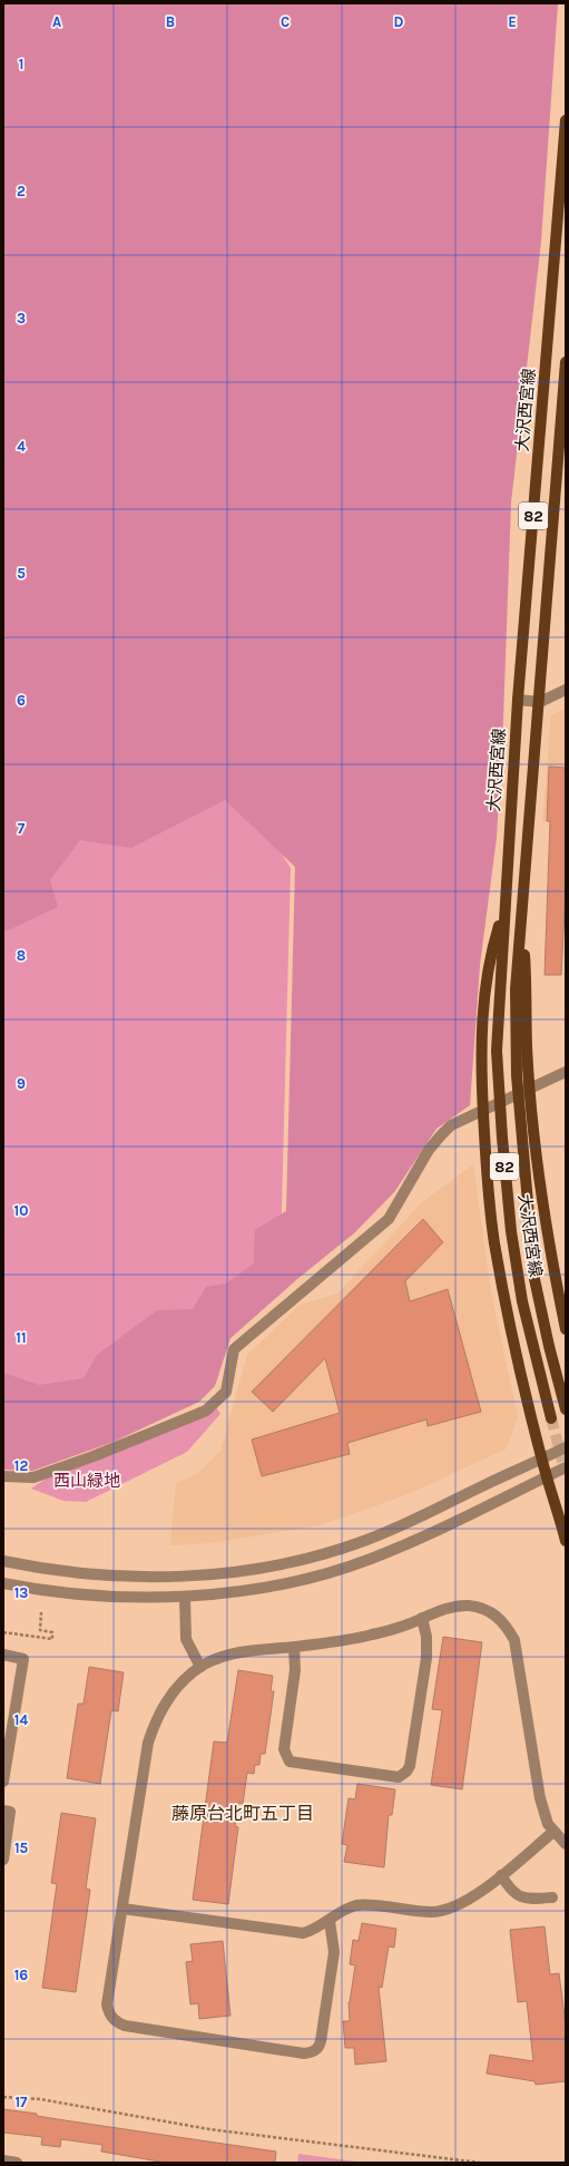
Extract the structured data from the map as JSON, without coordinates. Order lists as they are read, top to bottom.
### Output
{
  "streets": {
    "main road": ["大沢西宮線", "82"]
  },
  "districts": ["藤原台北町五丁目"],
  "parks": ["西山緑地"],
  "grid": {
    "columns": [
      "A",
      "B",
      "C",
      "D",
      "E"
    ],
    "rows": [
      "1",
      "2",
      "3",
      "4",
      "5",
      "6",
      "7",
      "8",
      "9",
      "10",
      "11",
      "12",
      "13",
      "14",
      "15",
      "16",
      "17"
    ]
  }
}
